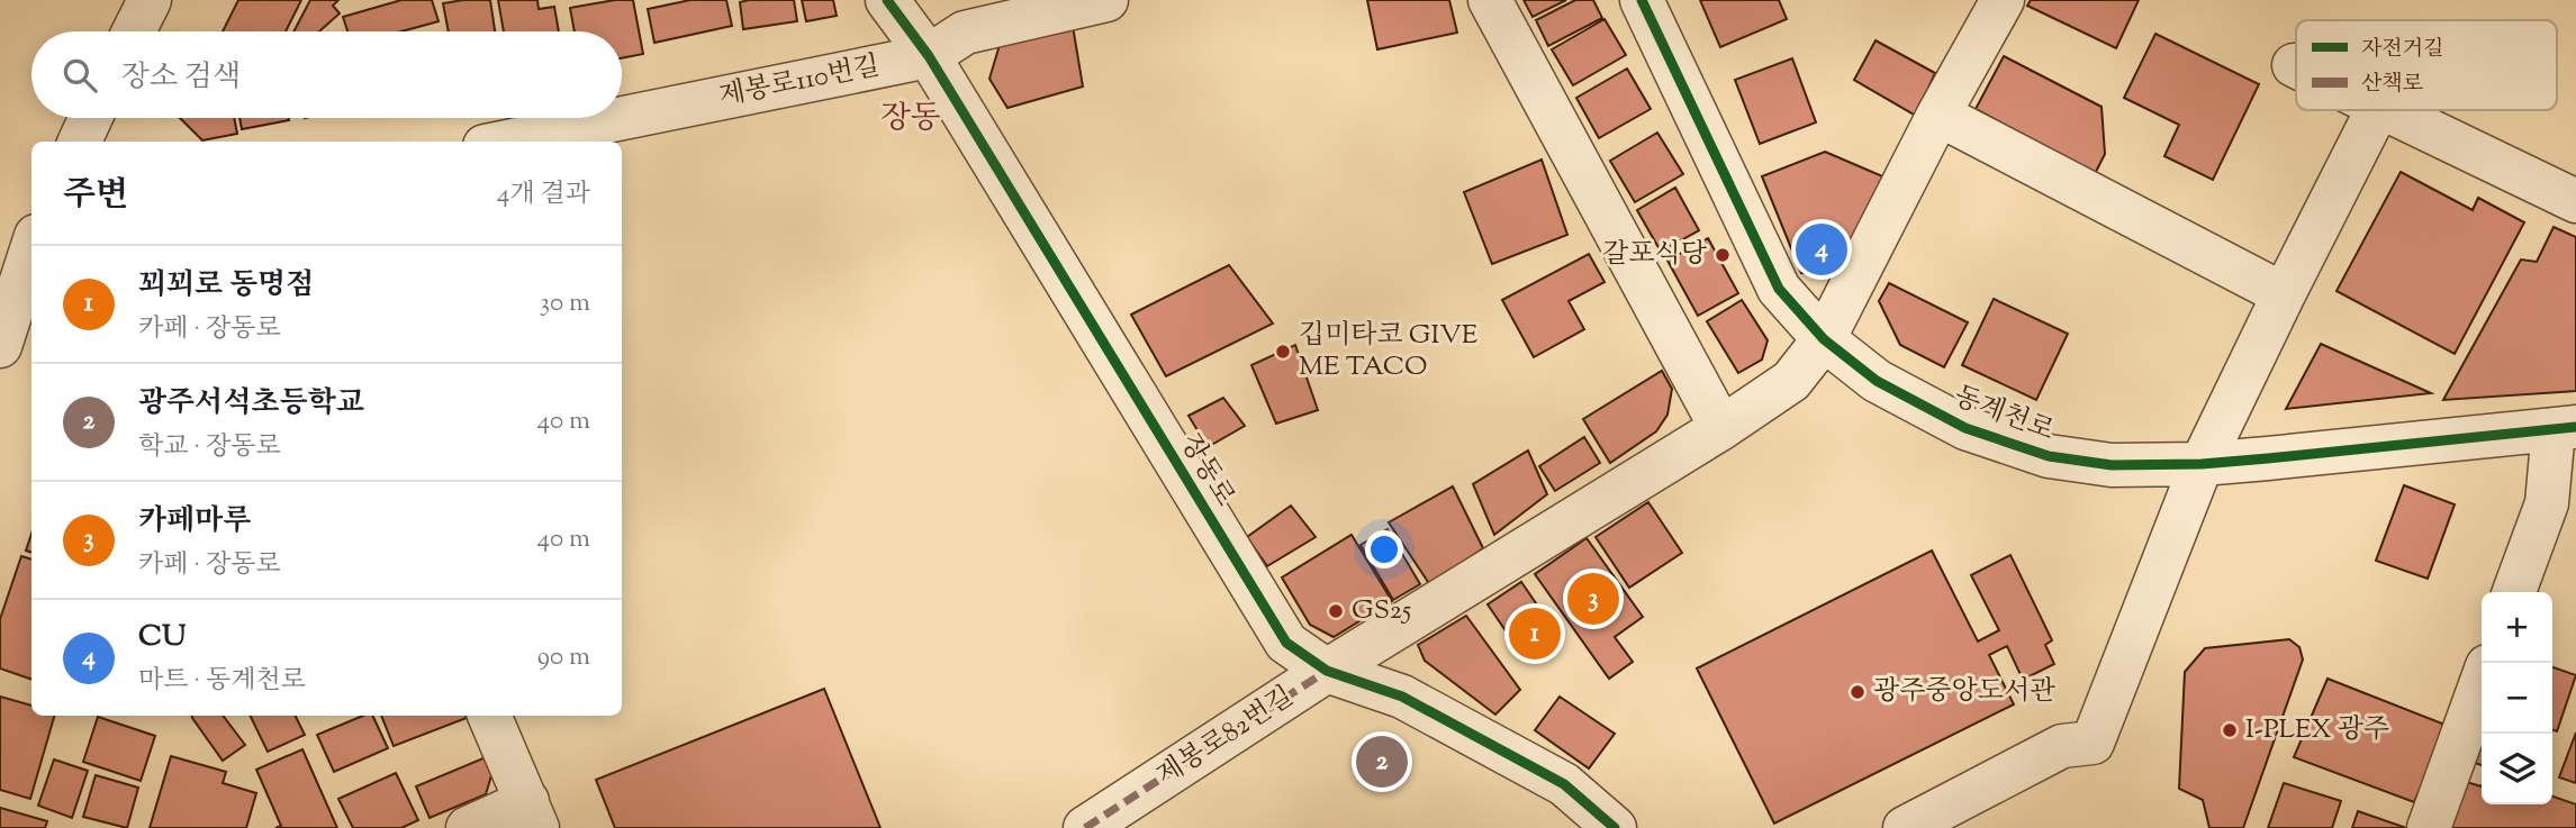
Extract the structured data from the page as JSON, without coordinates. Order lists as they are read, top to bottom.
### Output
{
  "streets": {
    "street": [
      "제봉로110번길",
      "동계천로",
      "장동로",
      "제봉로82번길"
    ]
  },
  "crossings": [
    ["제봉로110번길", "장동로"],
    ["장동로", "제봉로82번길"]
  ],
  "districts": ["장동"],
  "places": [
    "갈포식당",
    "깁미타코 GIVE ME TACO",
    "GS25",
    "광주중앙도서관",
    "I-PLEX 광주"
  ],
  "legend": ["자전거길", "산책로"],
  "page": {
    "search": "장소 검색",
    "heading": ["주변", "4개 결과"],
    "pins": [
      "4",
      "3",
      "1",
      "2"
    ],
    "list": [
      {
        "mark": "1",
        "name": "꾀꾀로 동명점",
        "note": "카페 · 장동로",
        "value": "30 m"
      },
      {
        "mark": "2",
        "name": "광주서석초등학교",
        "note": "학교 · 장동로",
        "value": "40 m"
      },
      {
        "mark": "3",
        "name": "카페마루",
        "note": "카페 · 장동로",
        "value": "40 m"
      },
      {
        "mark": "4",
        "name": "CU",
        "note": "마트 · 동계천로",
        "value": "90 m"
      }
    ],
    "map_buttons": ["+", "−"]
  }
}
